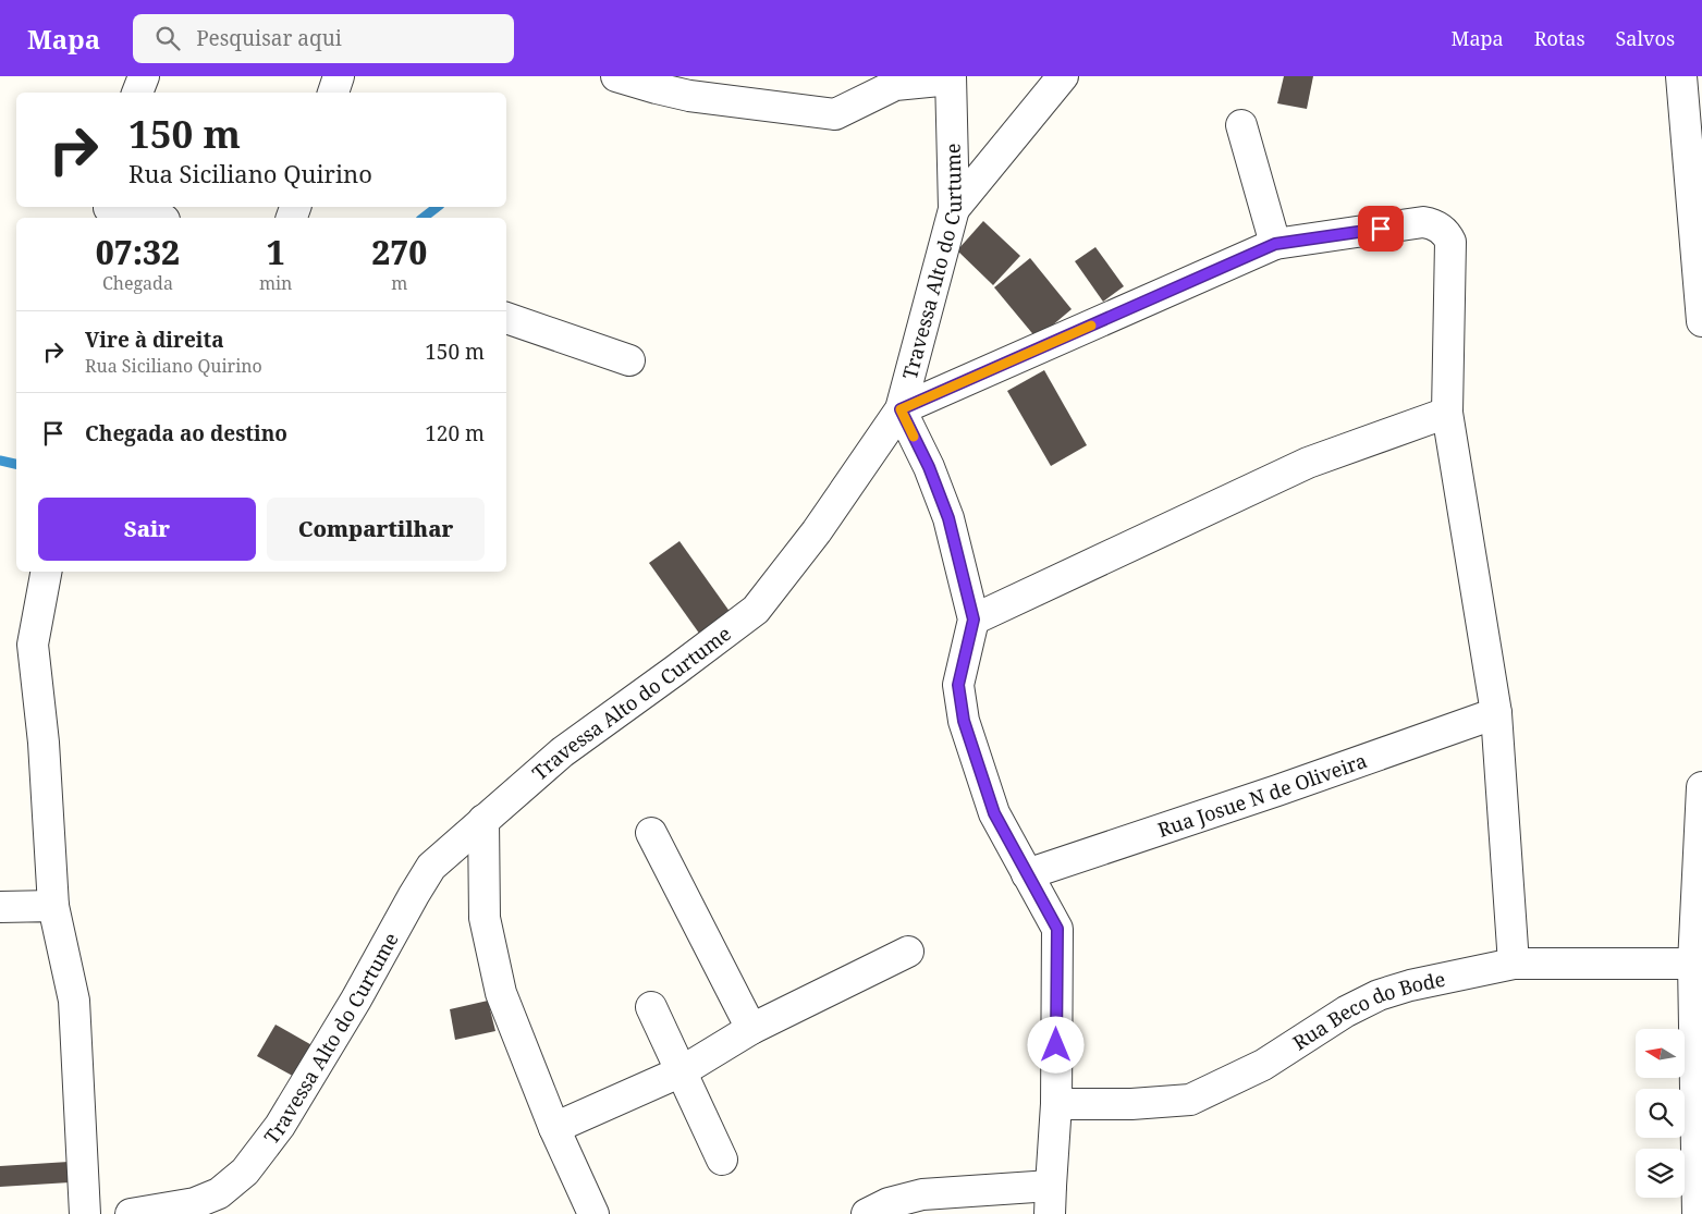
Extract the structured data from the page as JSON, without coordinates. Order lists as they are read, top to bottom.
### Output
{
  "streets": {
    "street": ["Travessa Alto do Curtume", "Rua Josue N de Oliveira", "Rua Beco do Bode"]
  },
  "north": "left",
  "page": {
    "header": "Mapa",
    "search": "Pesquisar aqui",
    "nav": ["Mapa", "Rotas", "Salvos"],
    "turn": ["150 m", "Rua Siciliano Quirino"],
    "eta": [
      "07:32",
      "Chegada",
      "1",
      "min",
      "270",
      "m"
    ],
    "list": [
      {
        "name": "Vire à direita",
        "note": "Rua Siciliano Quirino",
        "value": "150 m"
      },
      {
        "name": "Chegada ao destino",
        "value": "120 m"
      }
    ],
    "buttons": ["Sair", "Compartilhar"]
  }
}
